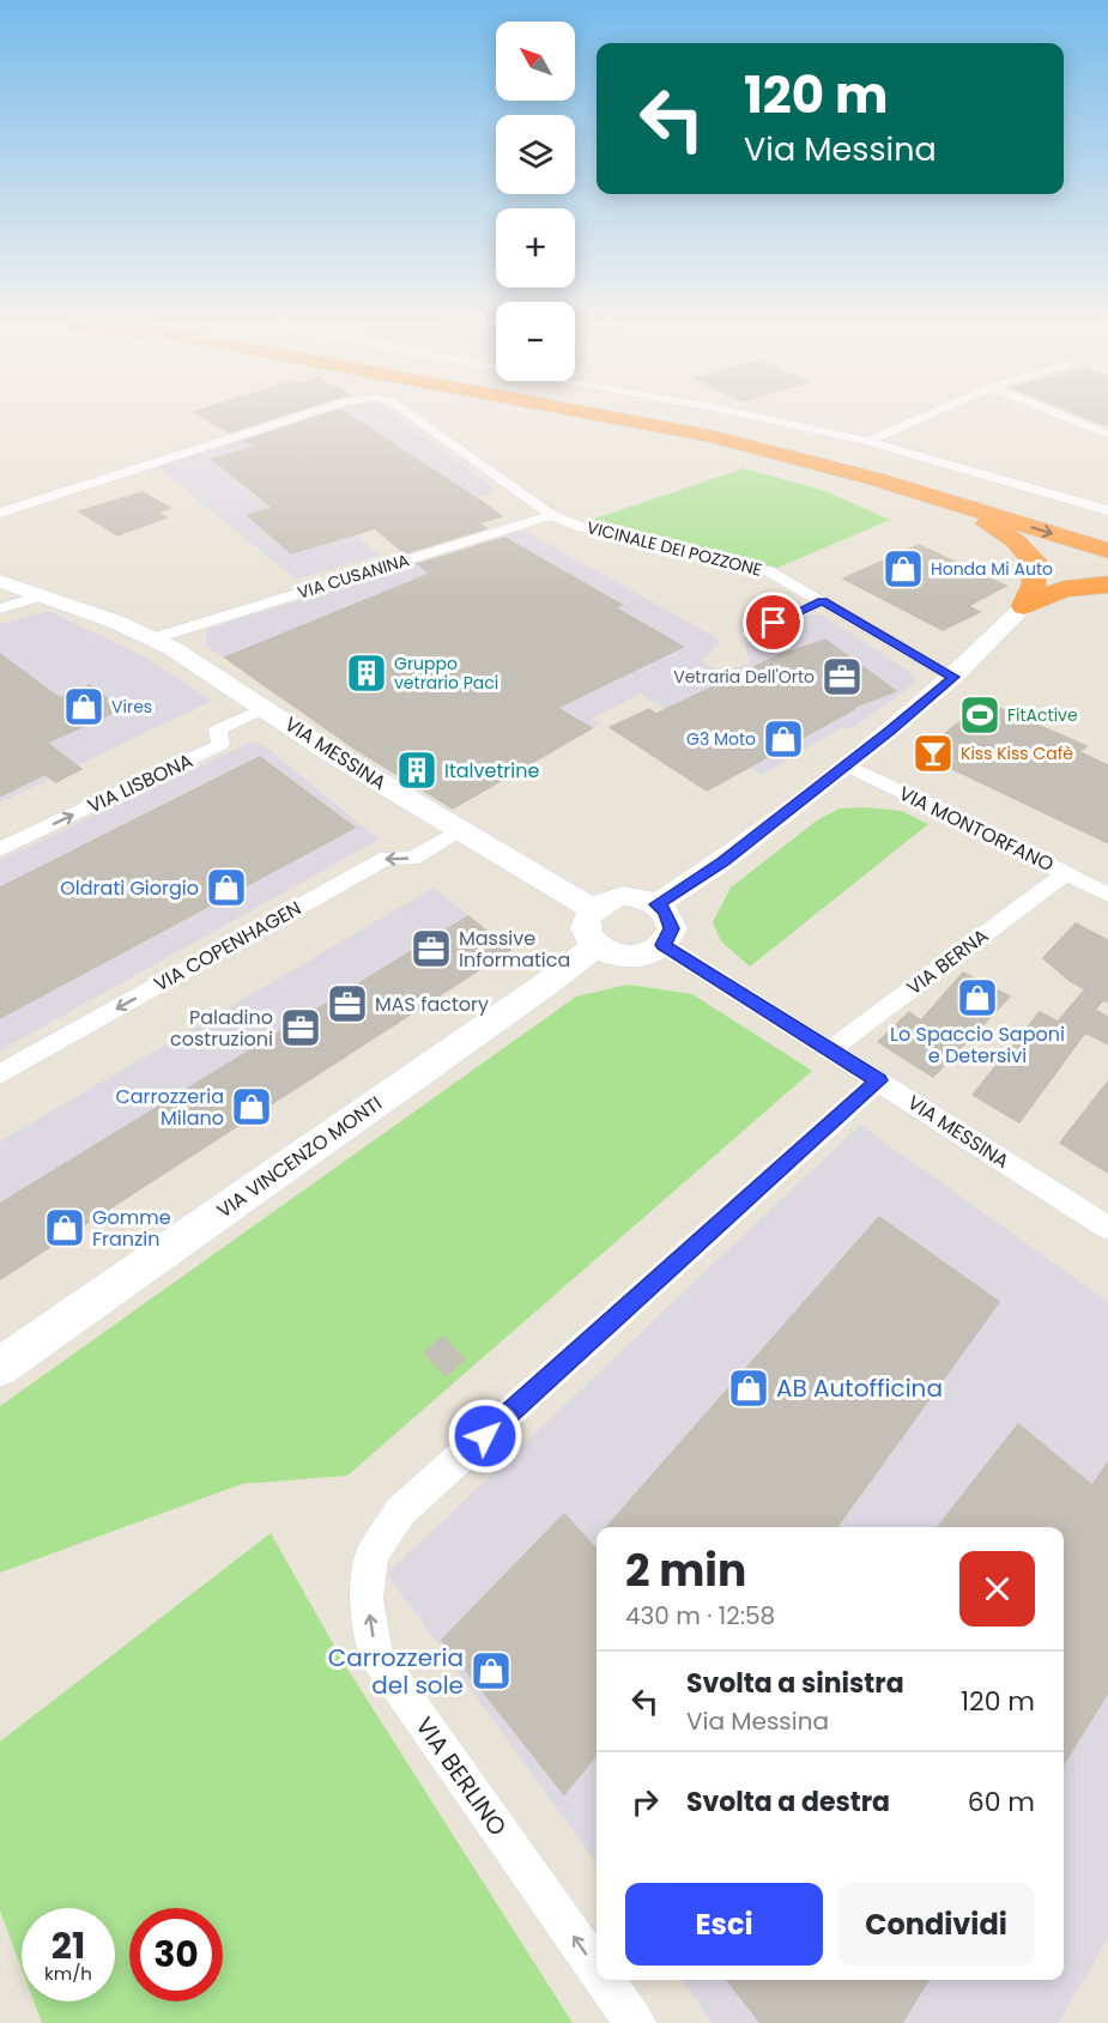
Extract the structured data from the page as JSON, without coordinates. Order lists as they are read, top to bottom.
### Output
{
  "streets": {
    "street": [
      "VICINALE DEI POZZONE",
      "VIA CUSANINA",
      "VIA MESSINA",
      "VIA LISBONA",
      "VIA MONTORFANO",
      "VIA COPENHAGEN",
      "VIA BERNA",
      "VIA VINCENZO MONTI",
      "VIA BERLINO"
    ]
  },
  "crossings": [
    ["VICINALE DEI POZZONE", "VIA CUSANINA"],
    ["VIA CUSANINA", "VIA MESSINA"],
    ["VIA MESSINA", "VIA LISBONA"],
    ["VIA MESSINA", "VIA COPENHAGEN"],
    ["VIA MESSINA", "VIA BERNA"],
    ["VIA MESSINA", "VIA VINCENZO MONTI"],
    ["VIA MESSINA", "VIA BERLINO"],
    ["VIA MONTORFANO", "VIA BERNA"]
  ],
  "one_way": ["VIA LISBONA", "VIA COPENHAGEN"],
  "places": {
    "shop": [
      "Honda Mi Auto",
      "Vires",
      "G3 Moto",
      "Oldrati Giorgio",
      "Lo Spaccio Saponi e Detersivi",
      "Carrozzeria Milano",
      "Gomme Franzin",
      "AB Autofficina",
      "Carrozzeria del sole"
    ],
    "building": ["Gruppo vetrario Paci", "Italvetrine"],
    "office": [
      "Vetraria Dell'Orto",
      "Massive Informatica",
      "MAS factory",
      "Paladino costruzioni"
    ],
    "sports": ["FitActive"],
    "bar": ["Kiss Kiss Cafè"]
  },
  "north": "top left",
  "page": {
    "map_buttons": ["+", "−"],
    "turn": ["120 m", "Via Messina"],
    "heading": ["2 min", "430 m · 12:58"],
    "list": [
      {
        "name": "Svolta a sinistra",
        "note": "Via Messina",
        "value": "120 m"
      },
      {
        "name": "Svolta a destra",
        "value": "60 m"
      }
    ],
    "buttons": ["Esci", "Condividi"],
    "speed": "21 km/h",
    "limit": "30"
  }
}
